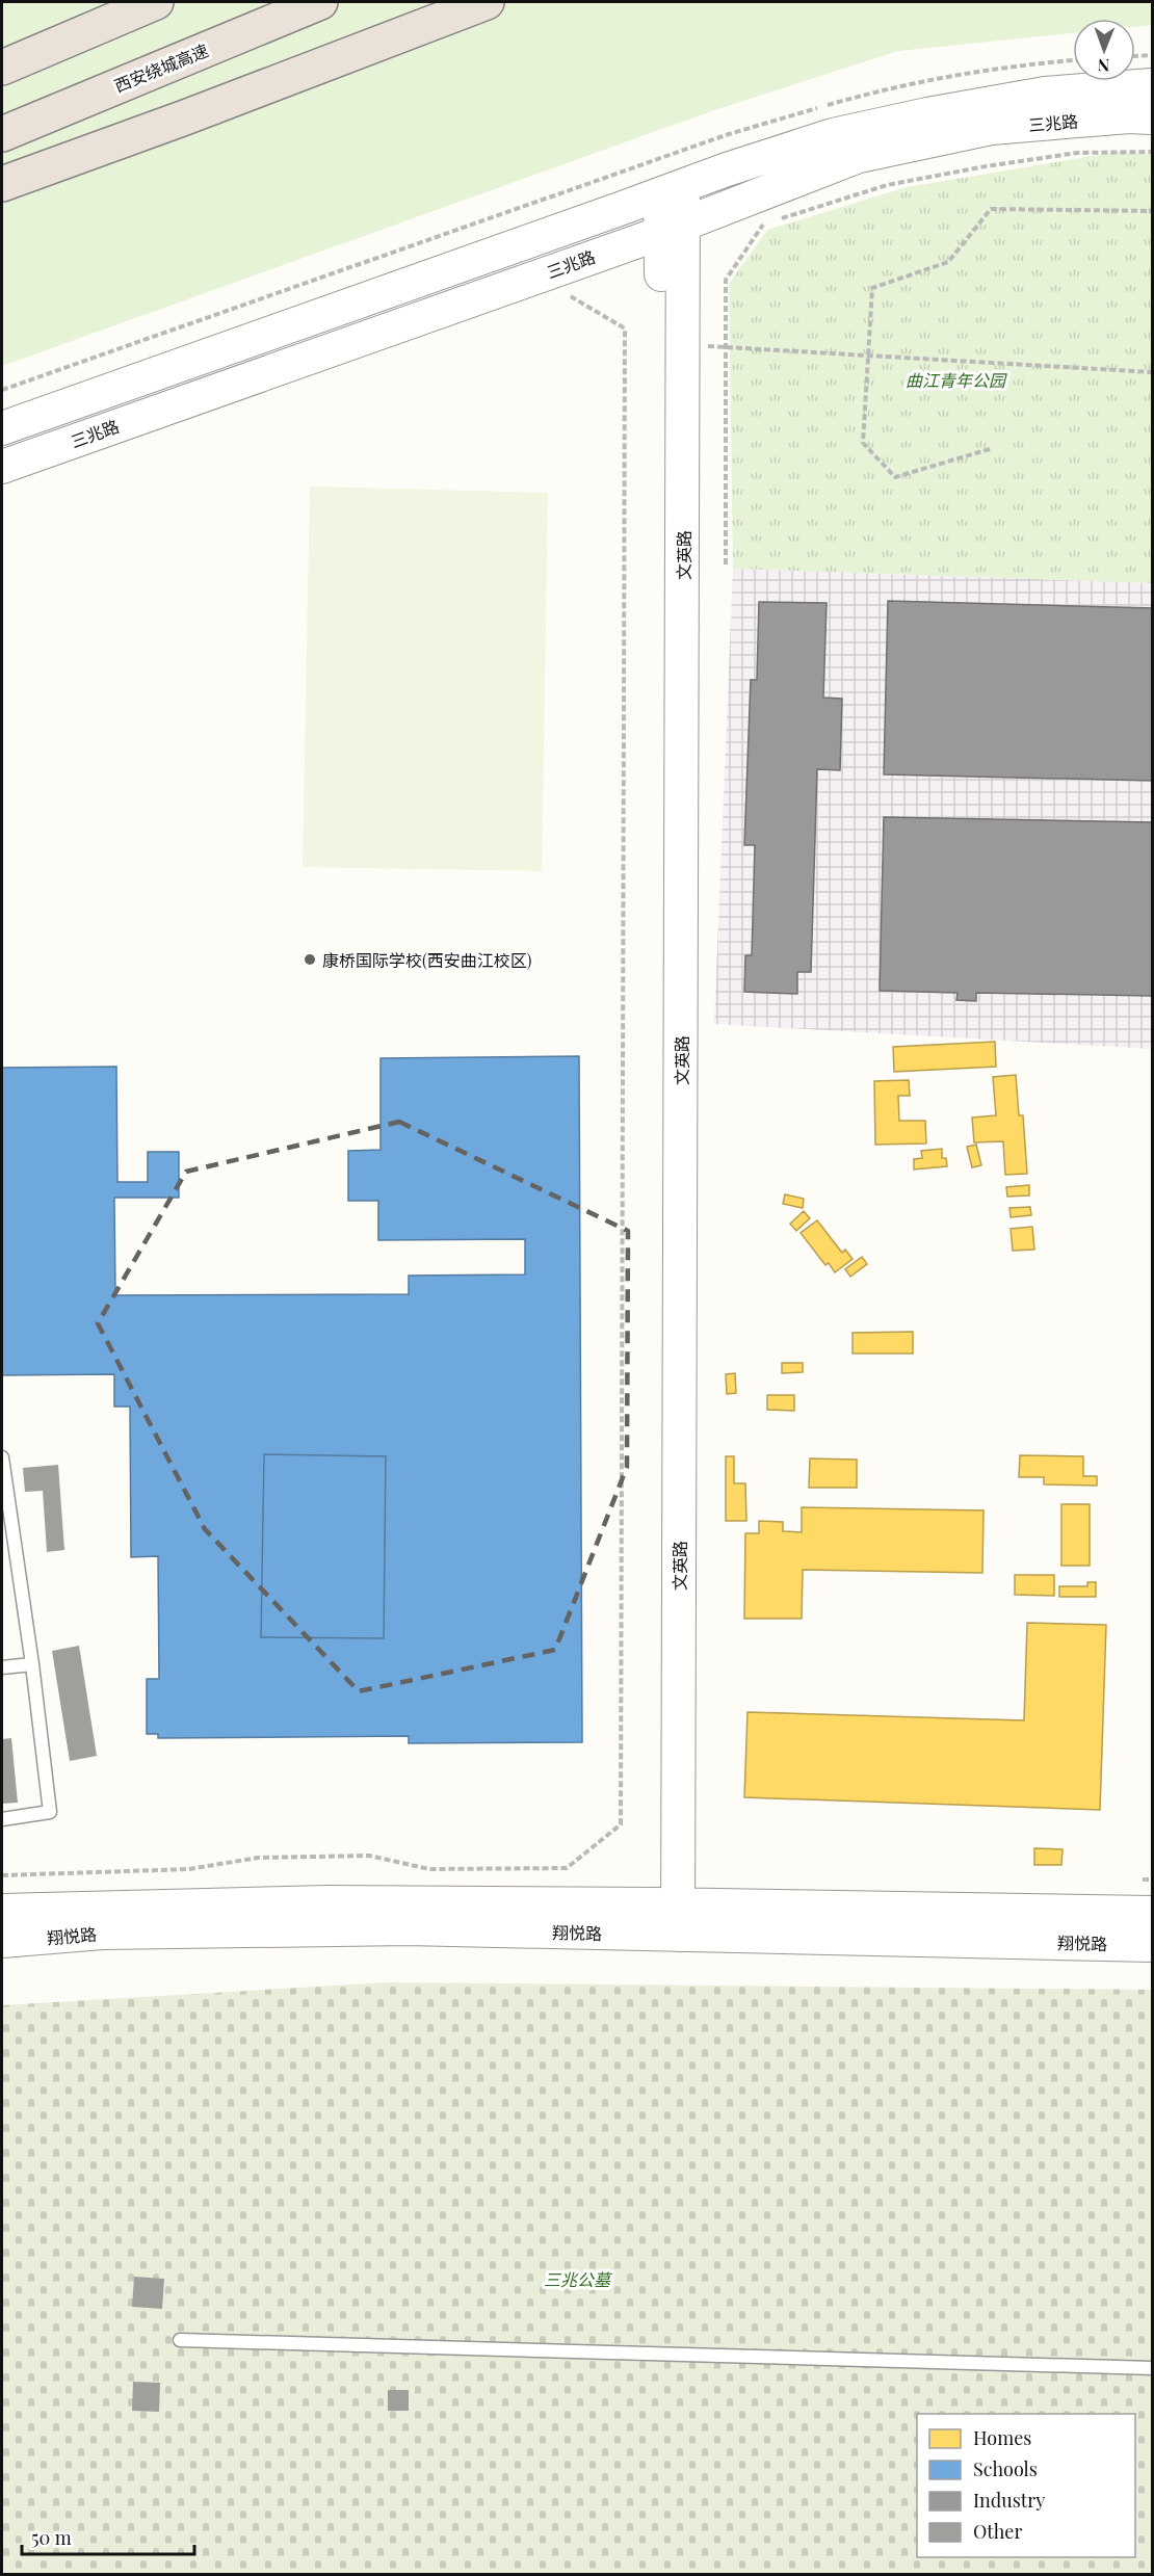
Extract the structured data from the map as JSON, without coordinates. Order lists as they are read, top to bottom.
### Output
{
  "streets": {
    "highway": ["西安绕城高速"],
    "street": ["三兆路", "文英路", "翔悦路"]
  },
  "crossings": [
    ["三兆路", "文英路"],
    ["文英路", "翔悦路"]
  ],
  "parks": ["曲江青年公园", "三兆公墓"],
  "places": ["康桥国际学校(西安曲江校区)"],
  "legend": [
    "Homes",
    "Schools",
    "Industry",
    "Other"
  ],
  "scale_bar": "50 m",
  "north": "bottom"
}
